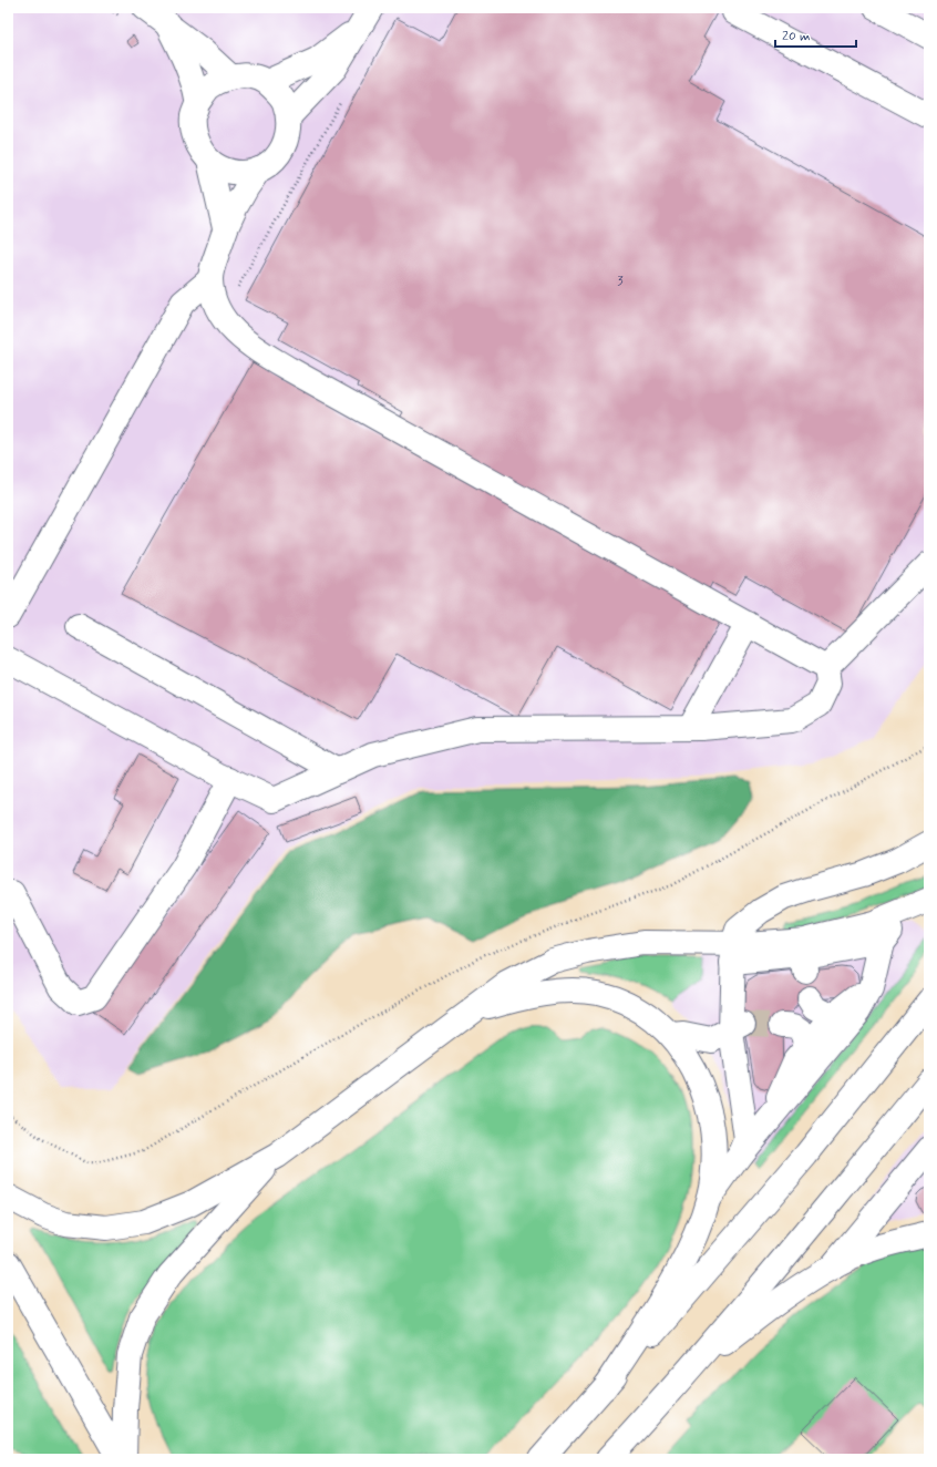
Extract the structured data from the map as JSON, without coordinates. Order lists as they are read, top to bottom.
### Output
{
  "house_numbers": ["3"],
  "scale_bar": "20 m"
}
